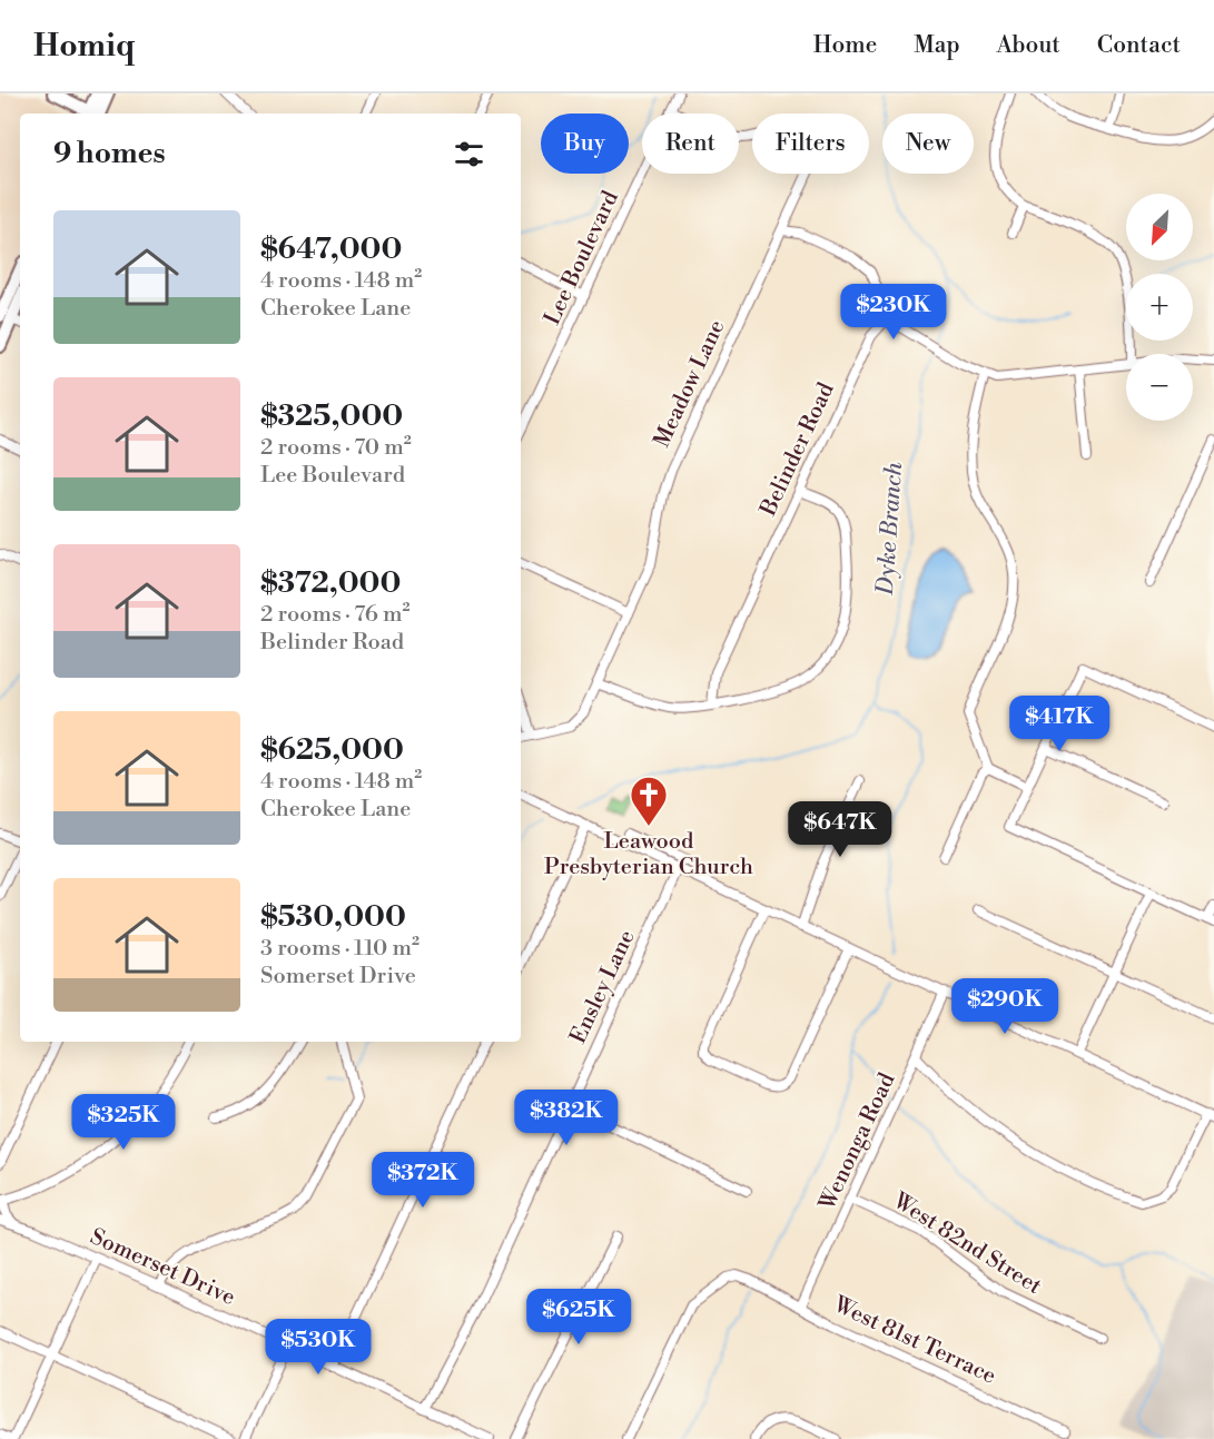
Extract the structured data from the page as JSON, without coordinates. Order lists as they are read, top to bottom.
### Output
{
  "streets": {
    "street": [
      "Lee Boulevard",
      "Meadow Lane",
      "Belinder Road",
      "Ensley Lane",
      "Wenonga Road",
      "West 82nd Street",
      "Somerset Drive",
      "West 81st Terrace"
    ]
  },
  "crossings": [
    ["Lee Boulevard", "Meadow Lane"],
    ["Ensley Lane", "Somerset Drive"],
    ["Wenonga Road", "West 82nd Street"],
    ["Wenonga Road", "West 81st Terrace"]
  ],
  "water": ["Dyke Branch"],
  "places": {
    "church": ["Leawood Presbyterian Church"]
  },
  "north": "bottom left",
  "page": {
    "header": "Homiq",
    "nav": [
      "Home",
      "Map",
      "About",
      "Contact"
    ],
    "chip": [
      "Buy",
      "Rent",
      "Filters",
      "New"
    ],
    "heading": "9 homes",
    "map_buttons": ["+", "−"],
    "list": [
      {
        "name": "$647,000",
        "note": "4 rooms · 148 m² · Cherokee Lane"
      },
      {
        "name": "$325,000",
        "note": "2 rooms · 70 m² · Lee Boulevard"
      },
      {
        "name": "$372,000",
        "note": "2 rooms · 76 m² · Belinder Road"
      },
      {
        "name": "$625,000",
        "note": "4 rooms · 148 m² · Cherokee Lane"
      },
      {
        "name": "$530,000",
        "note": "3 rooms · 110 m² · Somerset Drive"
      }
    ],
    "price": [
      "$230K",
      "$417K",
      "$647K",
      "$290K",
      "$382K",
      "$325K",
      "$372K",
      "$625K",
      "$530K"
    ]
  }
}
